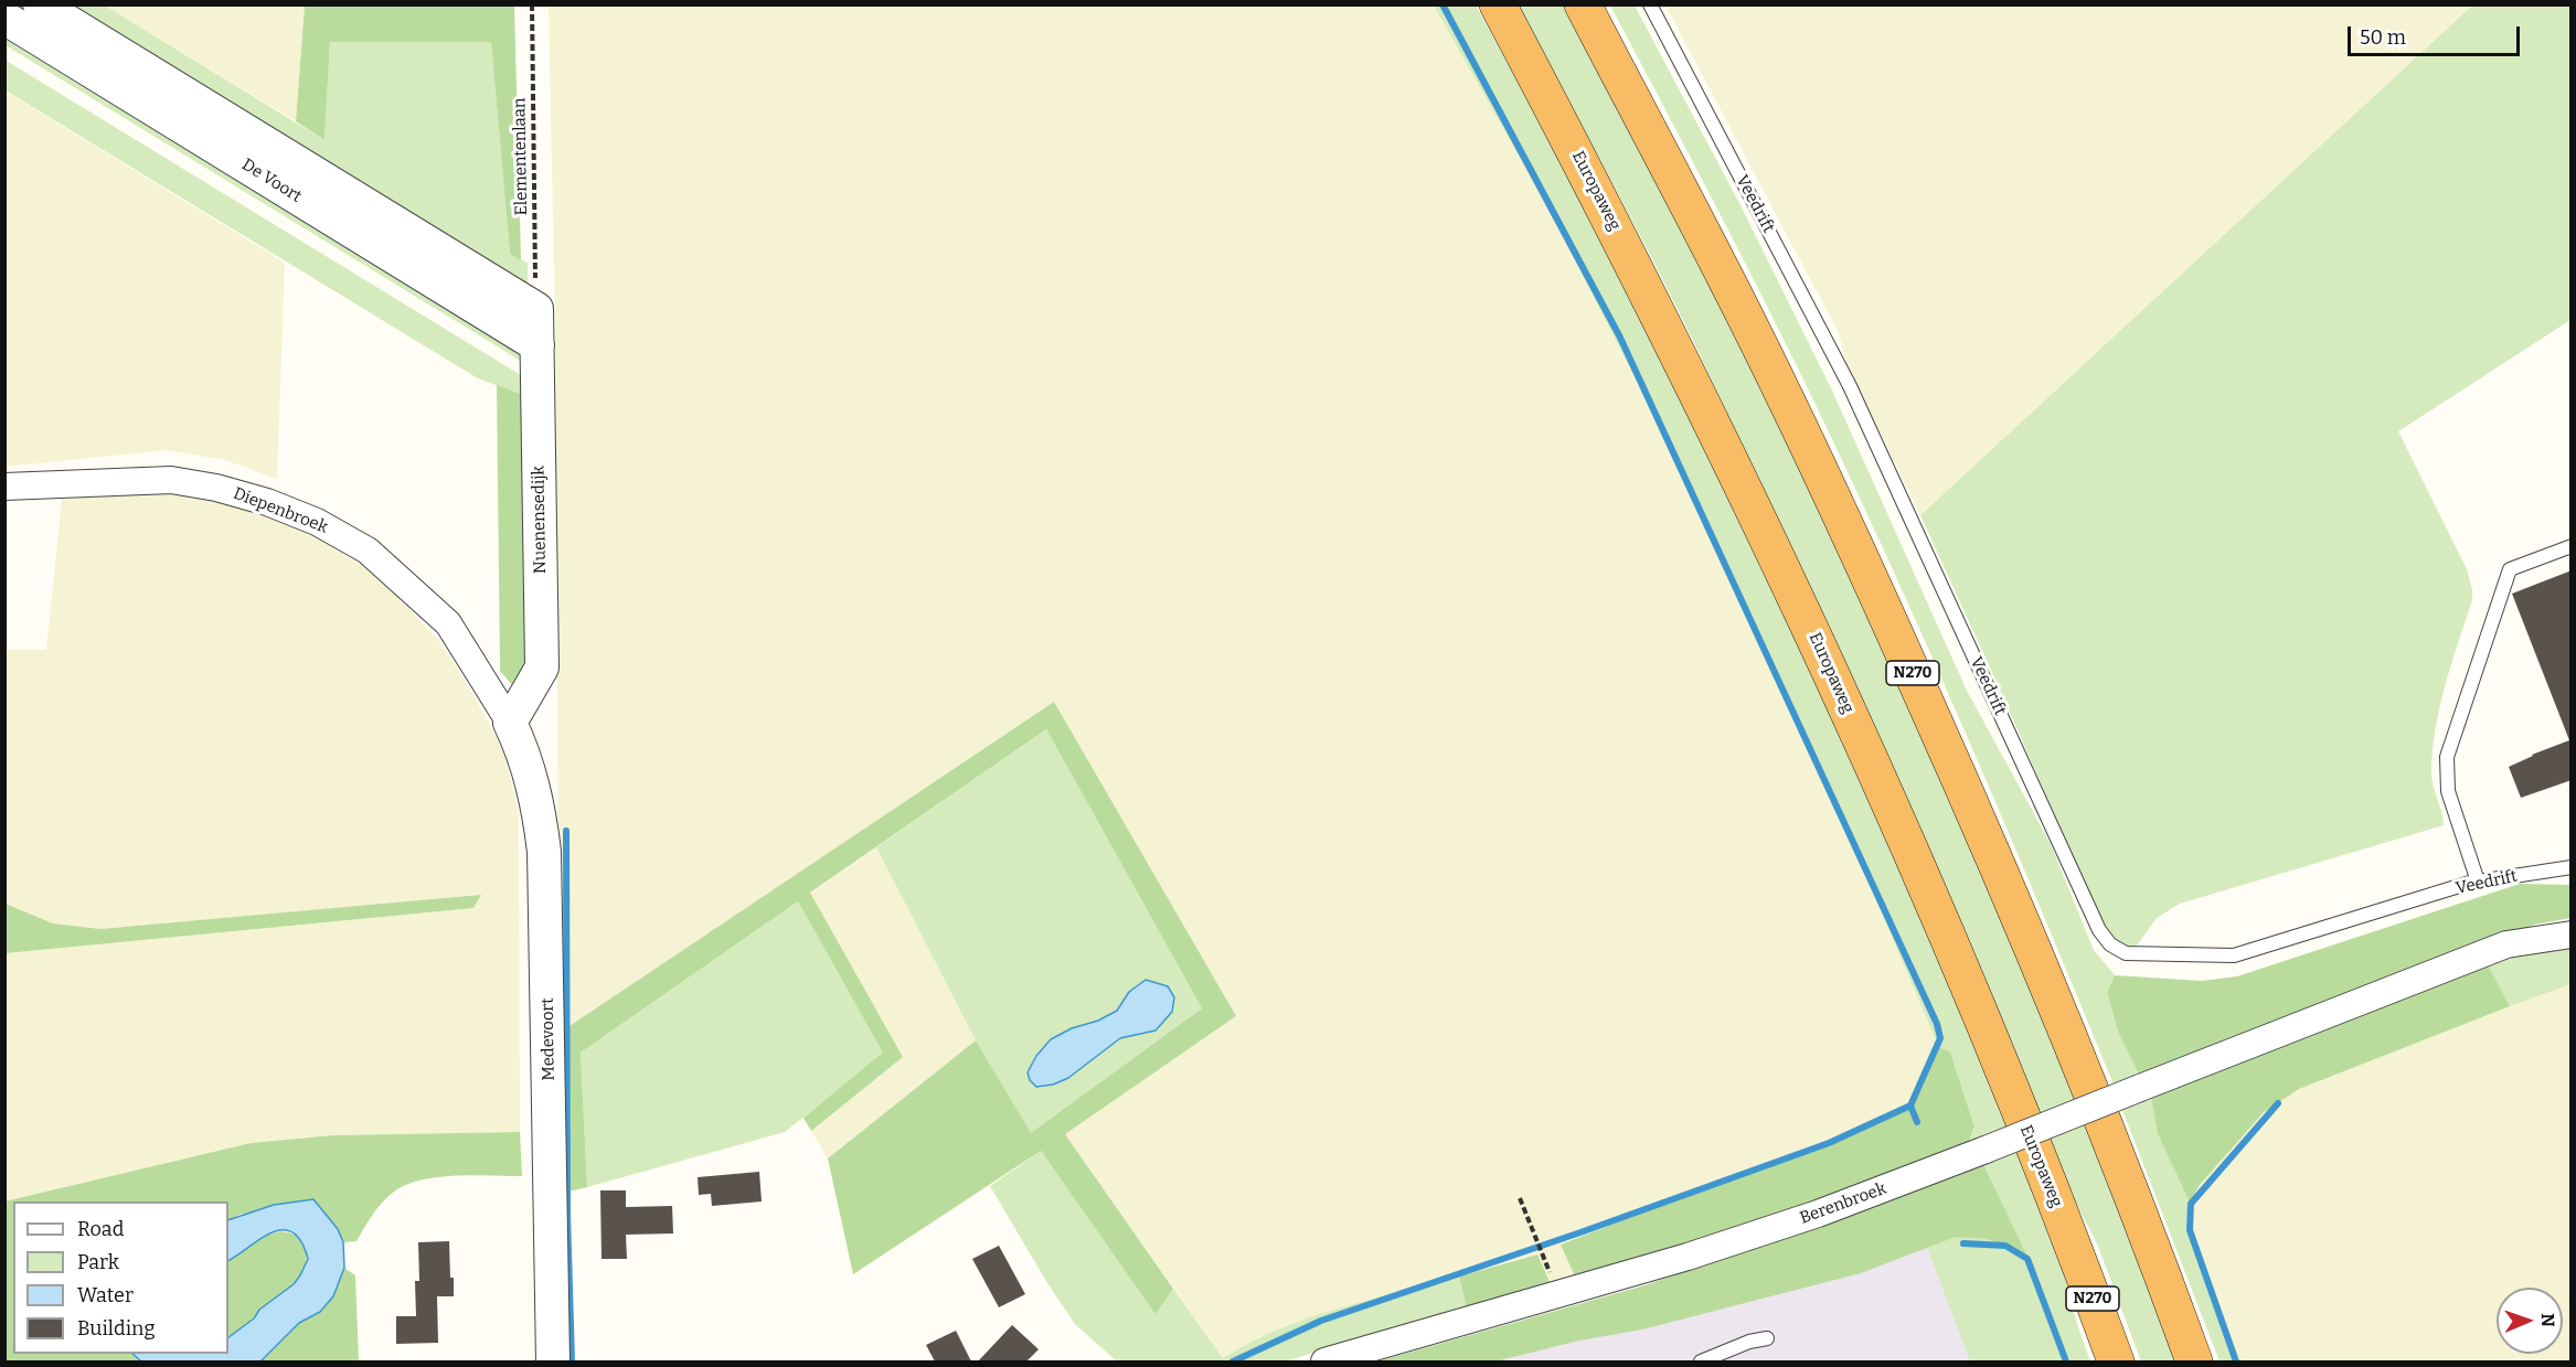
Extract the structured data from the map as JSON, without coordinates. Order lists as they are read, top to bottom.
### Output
{
  "streets": {
    "highway": ["Europaweg", "N270"],
    "street": [
      "De Voort",
      "Diepenbroek",
      "Nuenensedijk",
      "Medevoort",
      "Berenbroek"
    ],
    "lane": ["Veedrift"],
    "path": ["Elementenlaan"]
  },
  "crossings": [
    ["Elementenlaan", "De Voort"],
    ["Elementenlaan", "Nuenensedijk"],
    ["De Voort", "Nuenensedijk"],
    ["Diepenbroek", "Nuenensedijk"],
    ["Diepenbroek", "Medevoort"],
    ["Nuenensedijk", "Medevoort"]
  ],
  "legend": [
    "Road",
    "Park",
    "Water",
    "Building"
  ],
  "scale_bar": "50 m",
  "north": "right"
}
